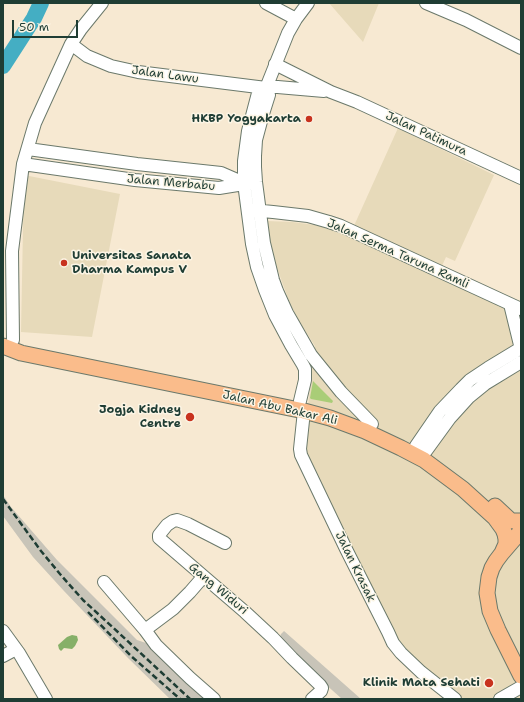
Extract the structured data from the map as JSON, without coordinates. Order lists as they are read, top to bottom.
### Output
{
  "streets": {
    "main road": ["Jalan Abu Bakar Ali"],
    "street": [
      "Jalan Lawu",
      "Jalan Patimura",
      "Jalan Merbabu",
      "Jalan Serma Taruna Ramli",
      "Jalan Krasak",
      "Gang Widuri"
    ]
  },
  "crossings": [
    ["Jalan Lawu", "Jalan Patimura"],
    ["Jalan Serma Taruna Ramli", "Jalan Krasak"],
    ["Jalan Abu Bakar Ali", "Jalan Krasak"]
  ],
  "places": [
    "HKBP Yogyakarta",
    "Universitas Sanata Dharma Kampus V",
    "Jogja Kidney Centre",
    "Klinik Mata Sehati"
  ],
  "scale_bar": "50 m"
}
